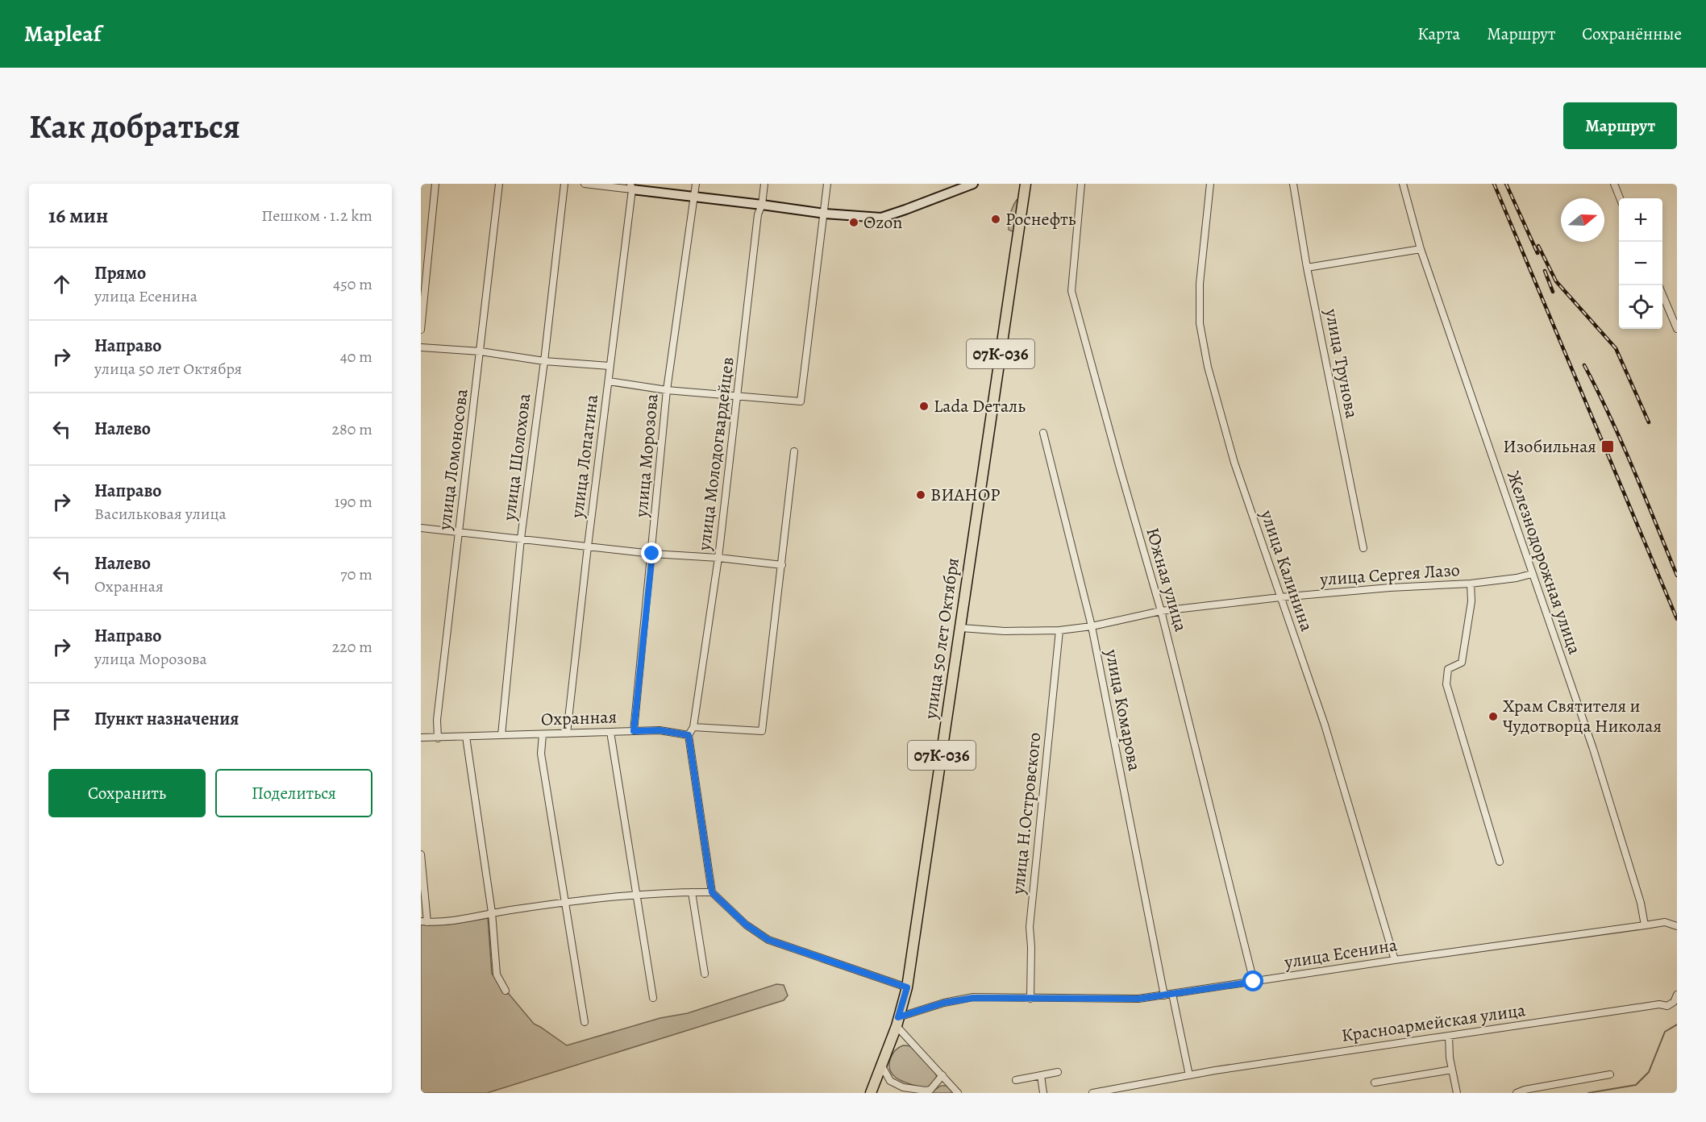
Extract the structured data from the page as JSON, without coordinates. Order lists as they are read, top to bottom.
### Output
{
  "streets": {
    "main road": ["07К-036", "улица 50 лет Октября"],
    "street": [
      "улица Трунова",
      "улица Молодогвардейцев",
      "улица Морозова",
      "улица Лопатина",
      "улица Шолохова",
      "улица Ломоносова",
      "Железнодорожная улица",
      "улица Калинина",
      "улица Сергея Лазо",
      "Южная улица",
      "улица Комарова",
      "Охранная",
      "улица Н.Островского",
      "улица Есенина",
      "Красноармейская улица"
    ]
  },
  "crossings": [
    ["улица Морозова", "Охранная"],
    ["улица Лопатина", "Охранная"],
    ["улица Шолохова", "Охранная"],
    ["улица Ломоносова", "Охранная"],
    ["Железнодорожная улица", "улица Сергея Лазо"],
    ["Железнодорожная улица", "улица Есенина"],
    ["улица Калинина", "улица Сергея Лазо"],
    ["улица Калинина", "улица Есенина"],
    ["улица Сергея Лазо", "Южная улица"],
    ["улица Сергея Лазо", "улица 50 лет Октября"],
    ["улица Сергея Лазо", "улица Комарова"],
    ["улица Сергея Лазо", "улица Н.Островского"],
    ["Южная улица", "улица Есенина"],
    ["улица 50 лет Октября", "улица Есенина"],
    ["улица Комарова", "улица Есенина"],
    ["улица Н.Островского", "улица Есенина"]
  ],
  "places": {
    "other": [
      "Роснефть",
      "Ozon",
      "Lada Dеталь",
      "ВИАНОР",
      "Храм Святителя и Чудотворца Николая"
    ],
    "transit": ["Изобильная"]
  },
  "north": "right",
  "page": {
    "header": "Mapleaf",
    "nav": ["Карта", "Маршрут", "Сохранённые"],
    "buttons": [
      "Маршрут",
      ["Сохранить", "Поделиться"]
    ],
    "title": "Как добраться",
    "heading": ["16 мин", "Пешком · 1.2 km"],
    "map_buttons": ["+", "−"],
    "list": [
      ["Прямо", "улица Есенина", "450 m"],
      ["Направо", "улица 50 лет Октября", "40 m"],
      ["Налево", "280 m"],
      ["Направо", "Васильковая улица", "190 m"],
      ["Налево", "Охранная", "70 m"],
      ["Направо", "улица Морозова", "220 m"],
      "Пункт назначения"
    ]
  }
}
